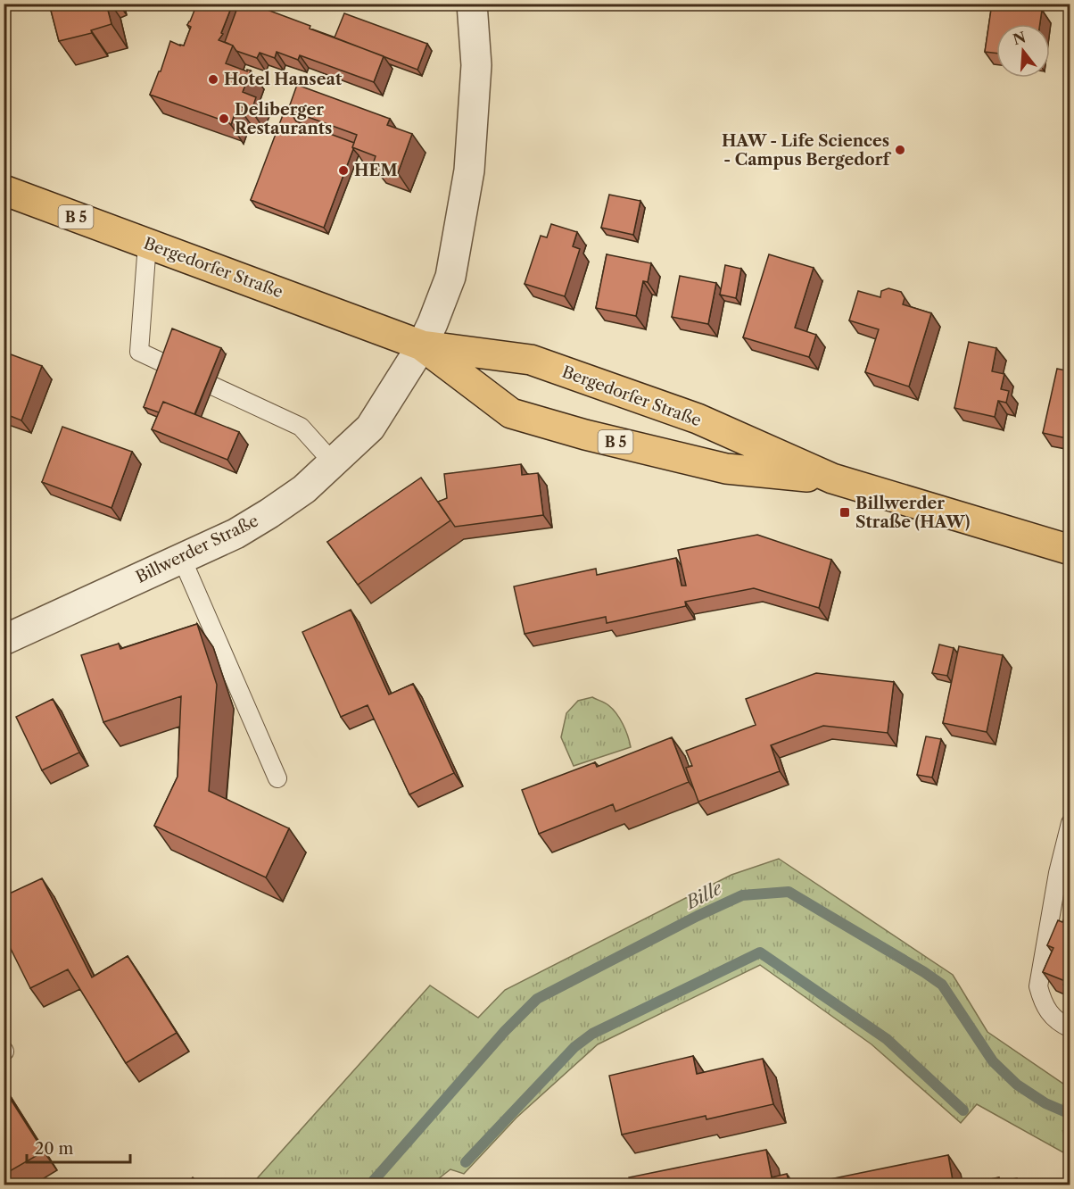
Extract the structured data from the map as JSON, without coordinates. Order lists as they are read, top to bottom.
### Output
{
  "streets": {
    "main road": ["B 5", "Bergedorfer Straße"],
    "street": ["Billwerder Straße"]
  },
  "crossings": [
    ["Bergedorfer Straße", "Billwerder Straße"]
  ],
  "water": ["Bille"],
  "places": {
    "other": [
      "Hotel Hanseat",
      "Deliberger Restaurants",
      "HAW - Life Sciences - Campus Bergedorf",
      "HEM"
    ],
    "transit": ["Billwerder Straße (HAW)"]
  },
  "scale_bar": "20 m",
  "north": "top"
}
